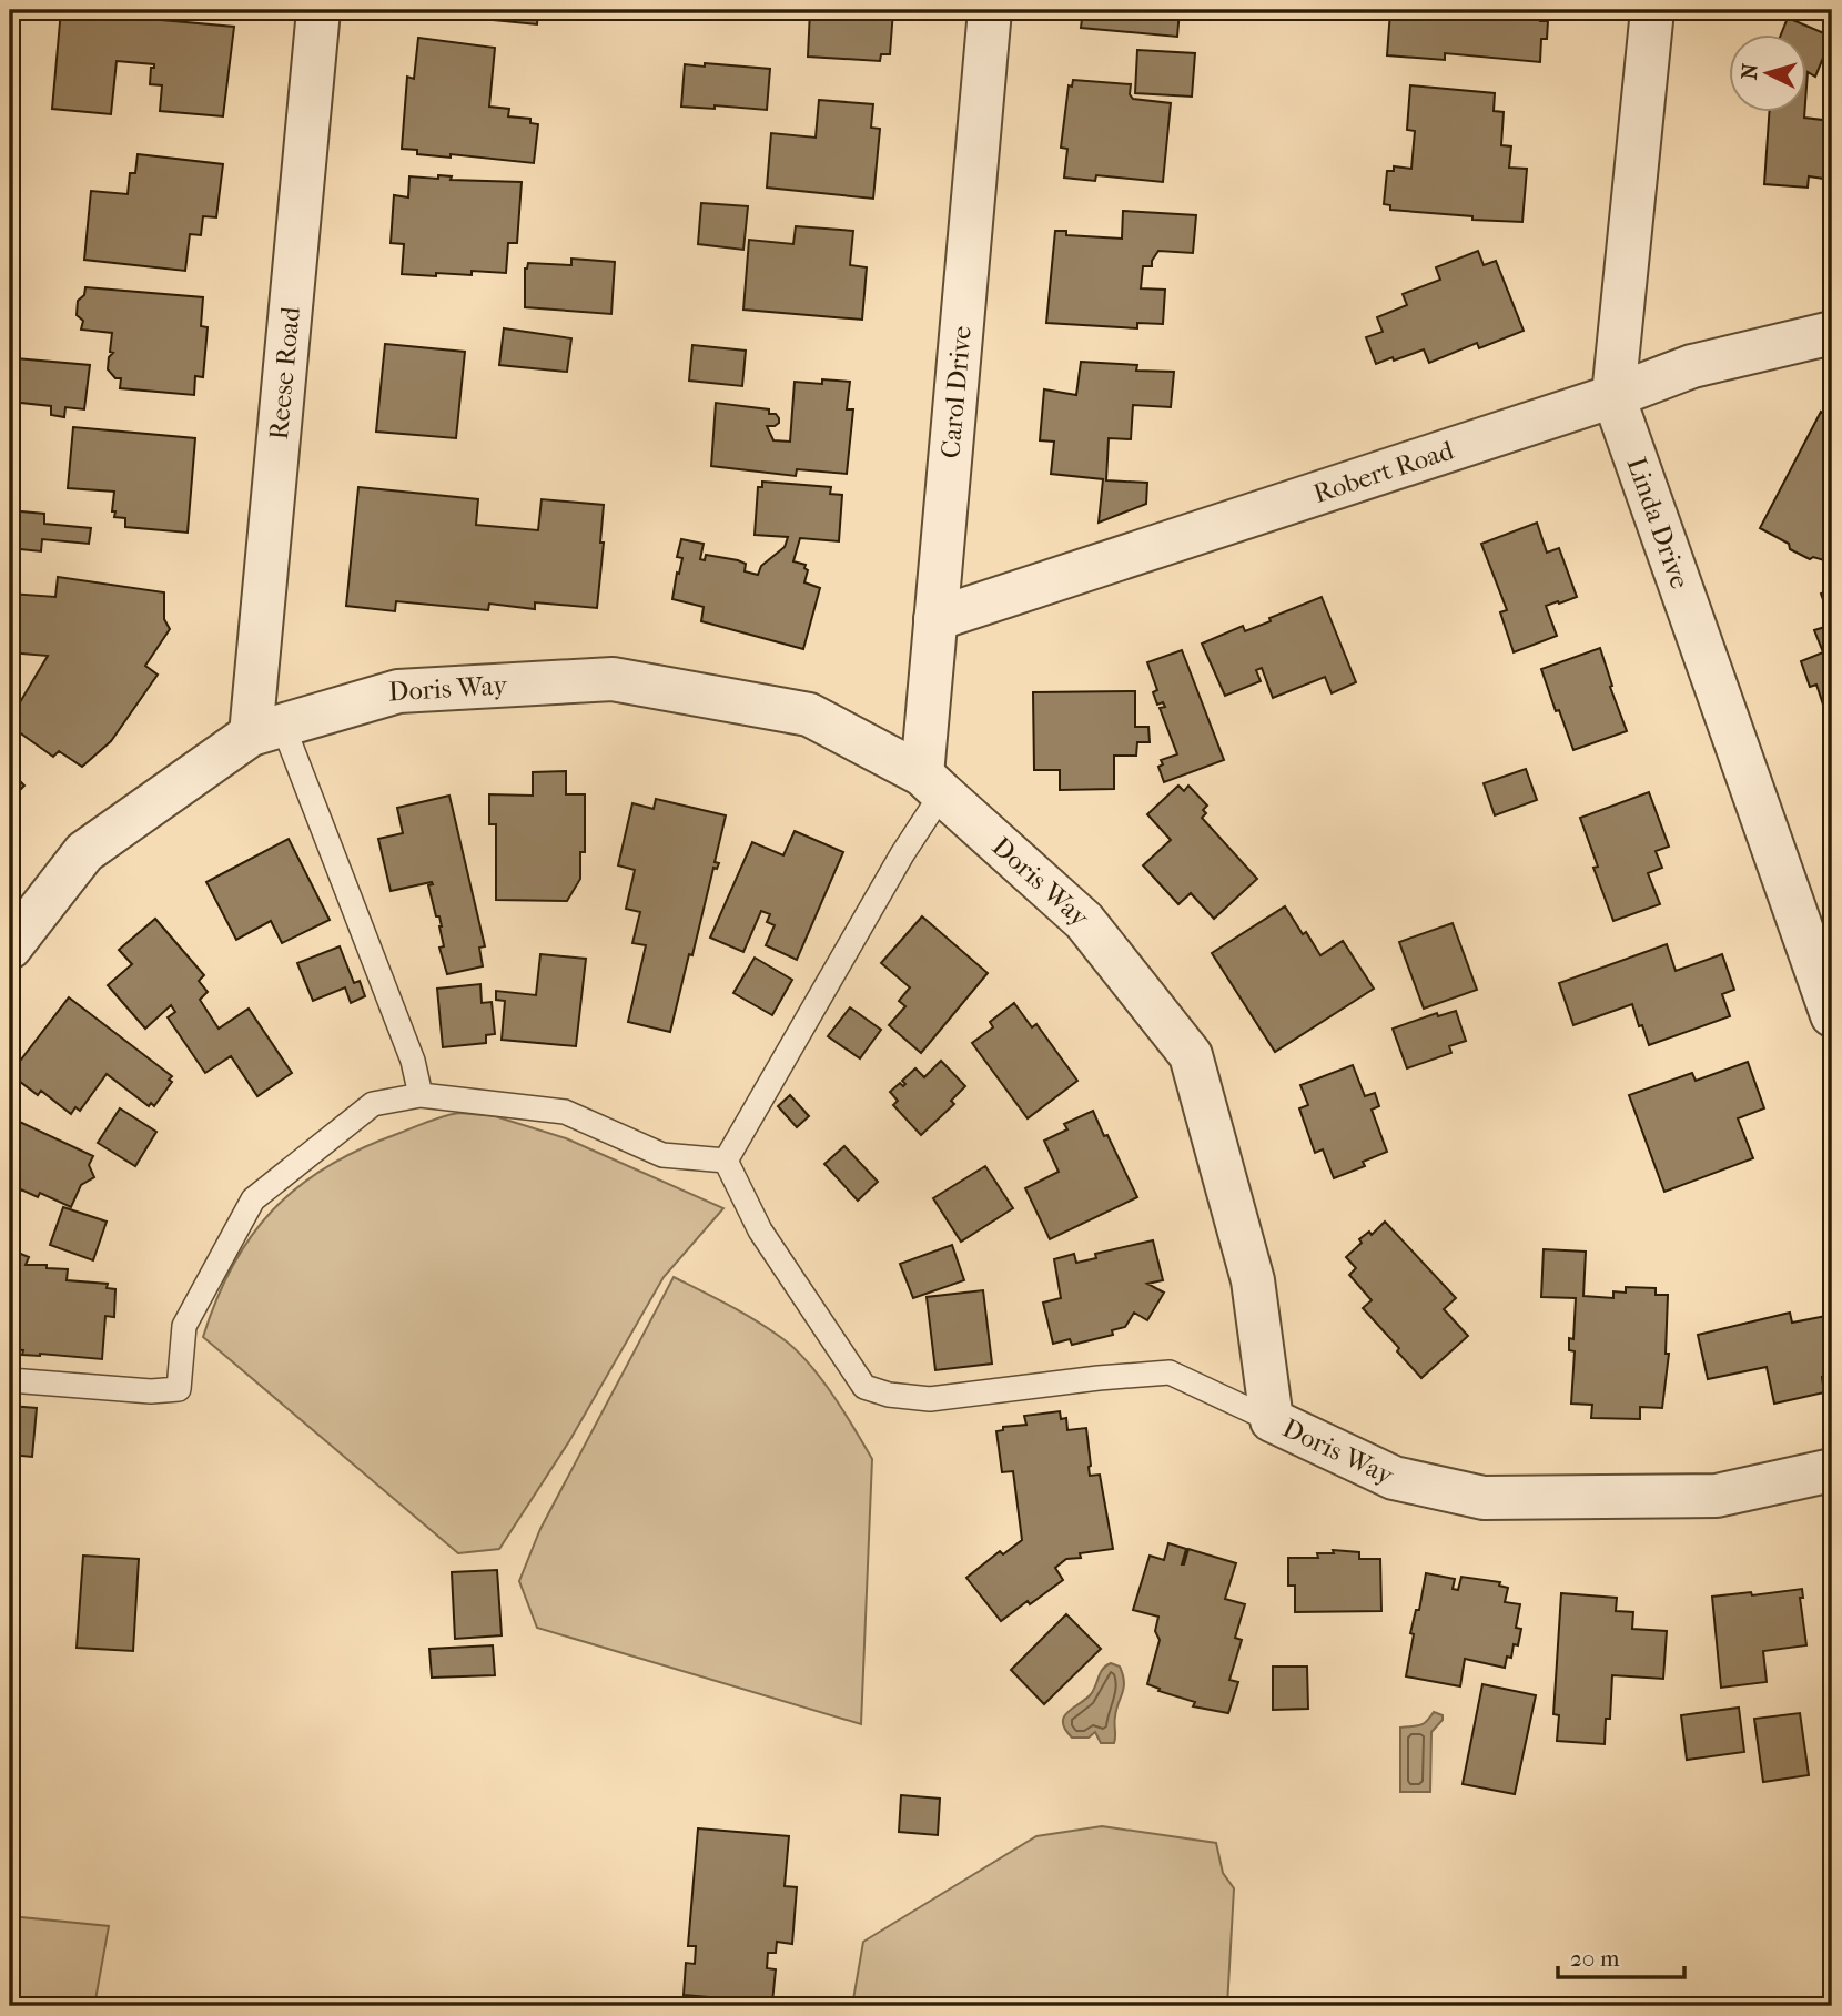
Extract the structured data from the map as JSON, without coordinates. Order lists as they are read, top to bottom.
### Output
{
  "streets": {
    "street": [
      "Reese Road",
      "Carol Drive",
      "Robert Road",
      "Linda Drive",
      "Doris Way"
    ]
  },
  "crossings": [
    ["Reese Road", "Doris Way"],
    ["Carol Drive", "Robert Road"],
    ["Carol Drive", "Doris Way"],
    ["Robert Road", "Linda Drive"]
  ],
  "scale_bar": "20 m",
  "north": "left"
}
